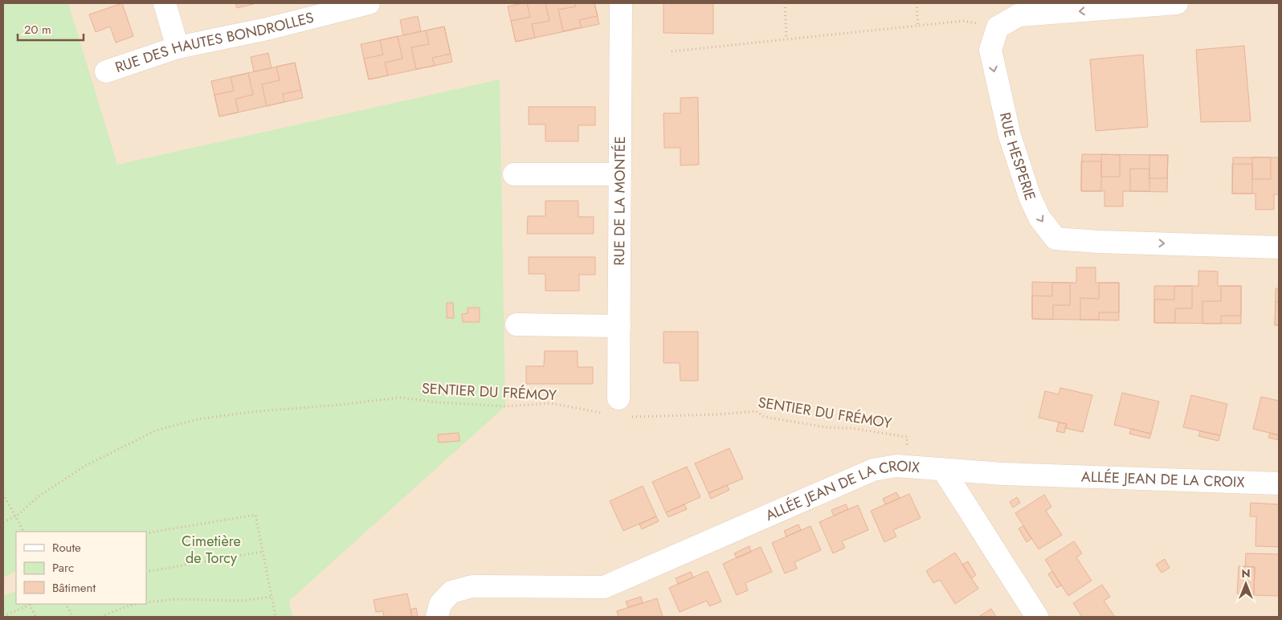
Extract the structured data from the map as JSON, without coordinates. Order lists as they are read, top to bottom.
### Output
{
  "streets": {
    "street": [
      "RUE DES HAUTES BONDROLLES",
      "RUE HESPERIE",
      "RUE DE LA MONTÉE",
      "ALLÉE JEAN DE LA CROIX"
    ],
    "path": ["SENTIER DU FRÉMOY"]
  },
  "crossings": [
    ["RUE DE LA MONTÉE", "SENTIER DU FRÉMOY"],
    ["SENTIER DU FRÉMOY", "ALLÉE JEAN DE LA CROIX"]
  ],
  "parks": ["Cimetière de Torcy"],
  "legend": ["Route", "Parc", "Bâtiment"],
  "scale_bar": "20 m",
  "north": "top"
}
